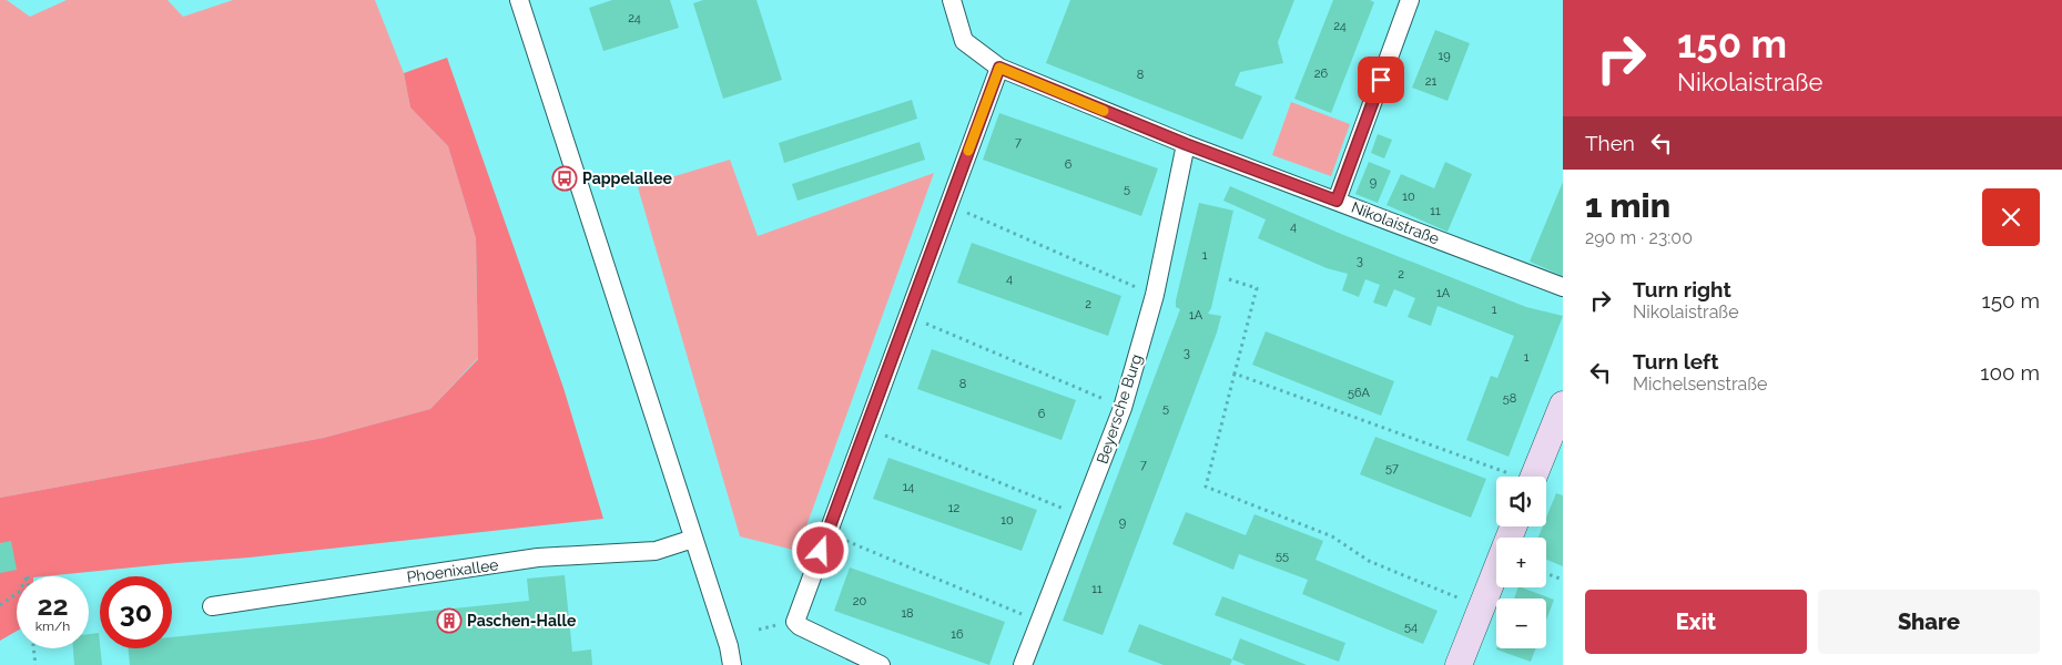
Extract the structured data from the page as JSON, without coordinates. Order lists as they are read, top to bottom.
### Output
{
  "streets": {
    "street": ["Nikolaistraße", "Beyersche Burg", "Phoenixallee"]
  },
  "crossings": [
    ["Nikolaistraße", "Beyersche Burg"]
  ],
  "places": {
    "bus stop": ["Pappelallee"],
    "building": ["Paschen-Halle"]
  },
  "house_numbers": [
    "24",
    "24",
    "19",
    "26",
    "8",
    "21",
    "7",
    "6",
    "9",
    "5",
    "10",
    "11",
    "4",
    "1",
    "3",
    "2",
    "4",
    "1A",
    "2",
    "1",
    "1A",
    "3",
    "1",
    "8",
    "56A",
    "58",
    "5",
    "6",
    "7",
    "57",
    "14",
    "12",
    "10",
    "9",
    "55",
    "11",
    "20",
    "18",
    "54",
    "16"
  ],
  "page": {
    "turn": ["150 m", "Nikolaistraße"],
    "then": "Then",
    "heading": ["1 min", "290 m · 23:00"],
    "list": [
      {
        "name": "Turn right",
        "note": "Nikolaistraße",
        "value": "150 m"
      },
      {
        "name": "Turn left",
        "note": "Michelsenstraße",
        "value": "100 m"
      }
    ],
    "map_buttons": ["+", "−"],
    "speed": "22 km/h",
    "limit": "30",
    "buttons": ["Exit", "Share"]
  }
}
